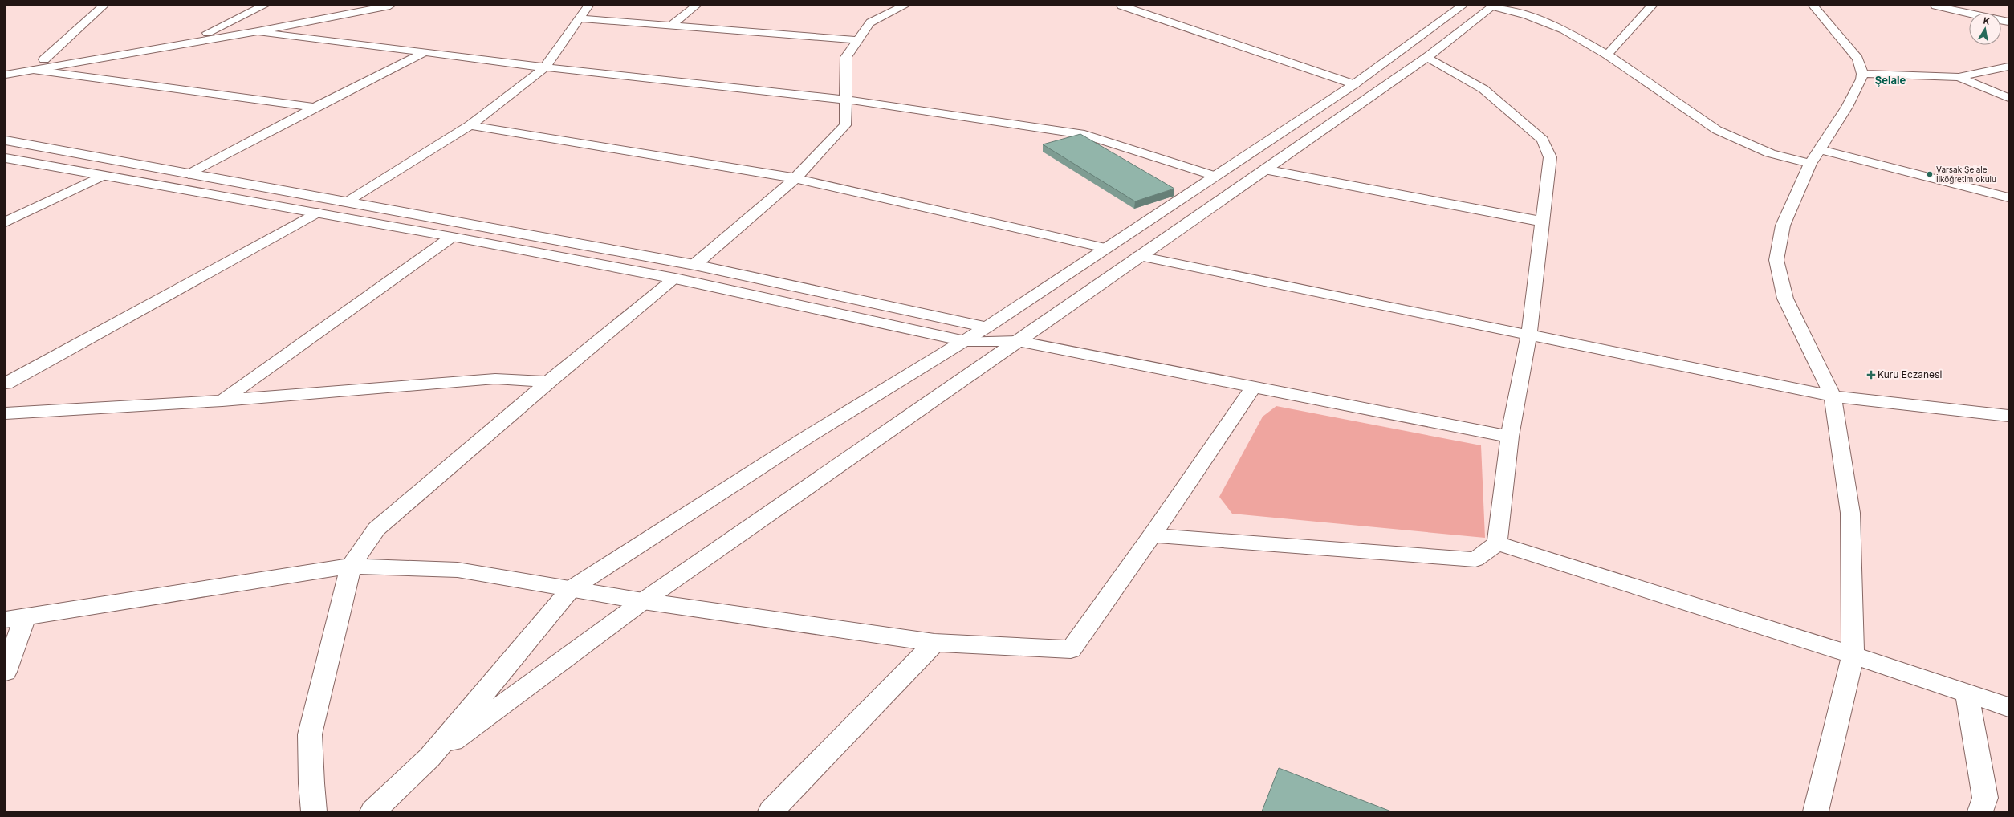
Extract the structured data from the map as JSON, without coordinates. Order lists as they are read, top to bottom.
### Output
{
  "districts": ["Şelale"],
  "places": {
    "other": ["Varsak Şelale İlköğretim okulu"],
    "health": ["Kuru Eczanesi"]
  },
  "north": "top"
}
